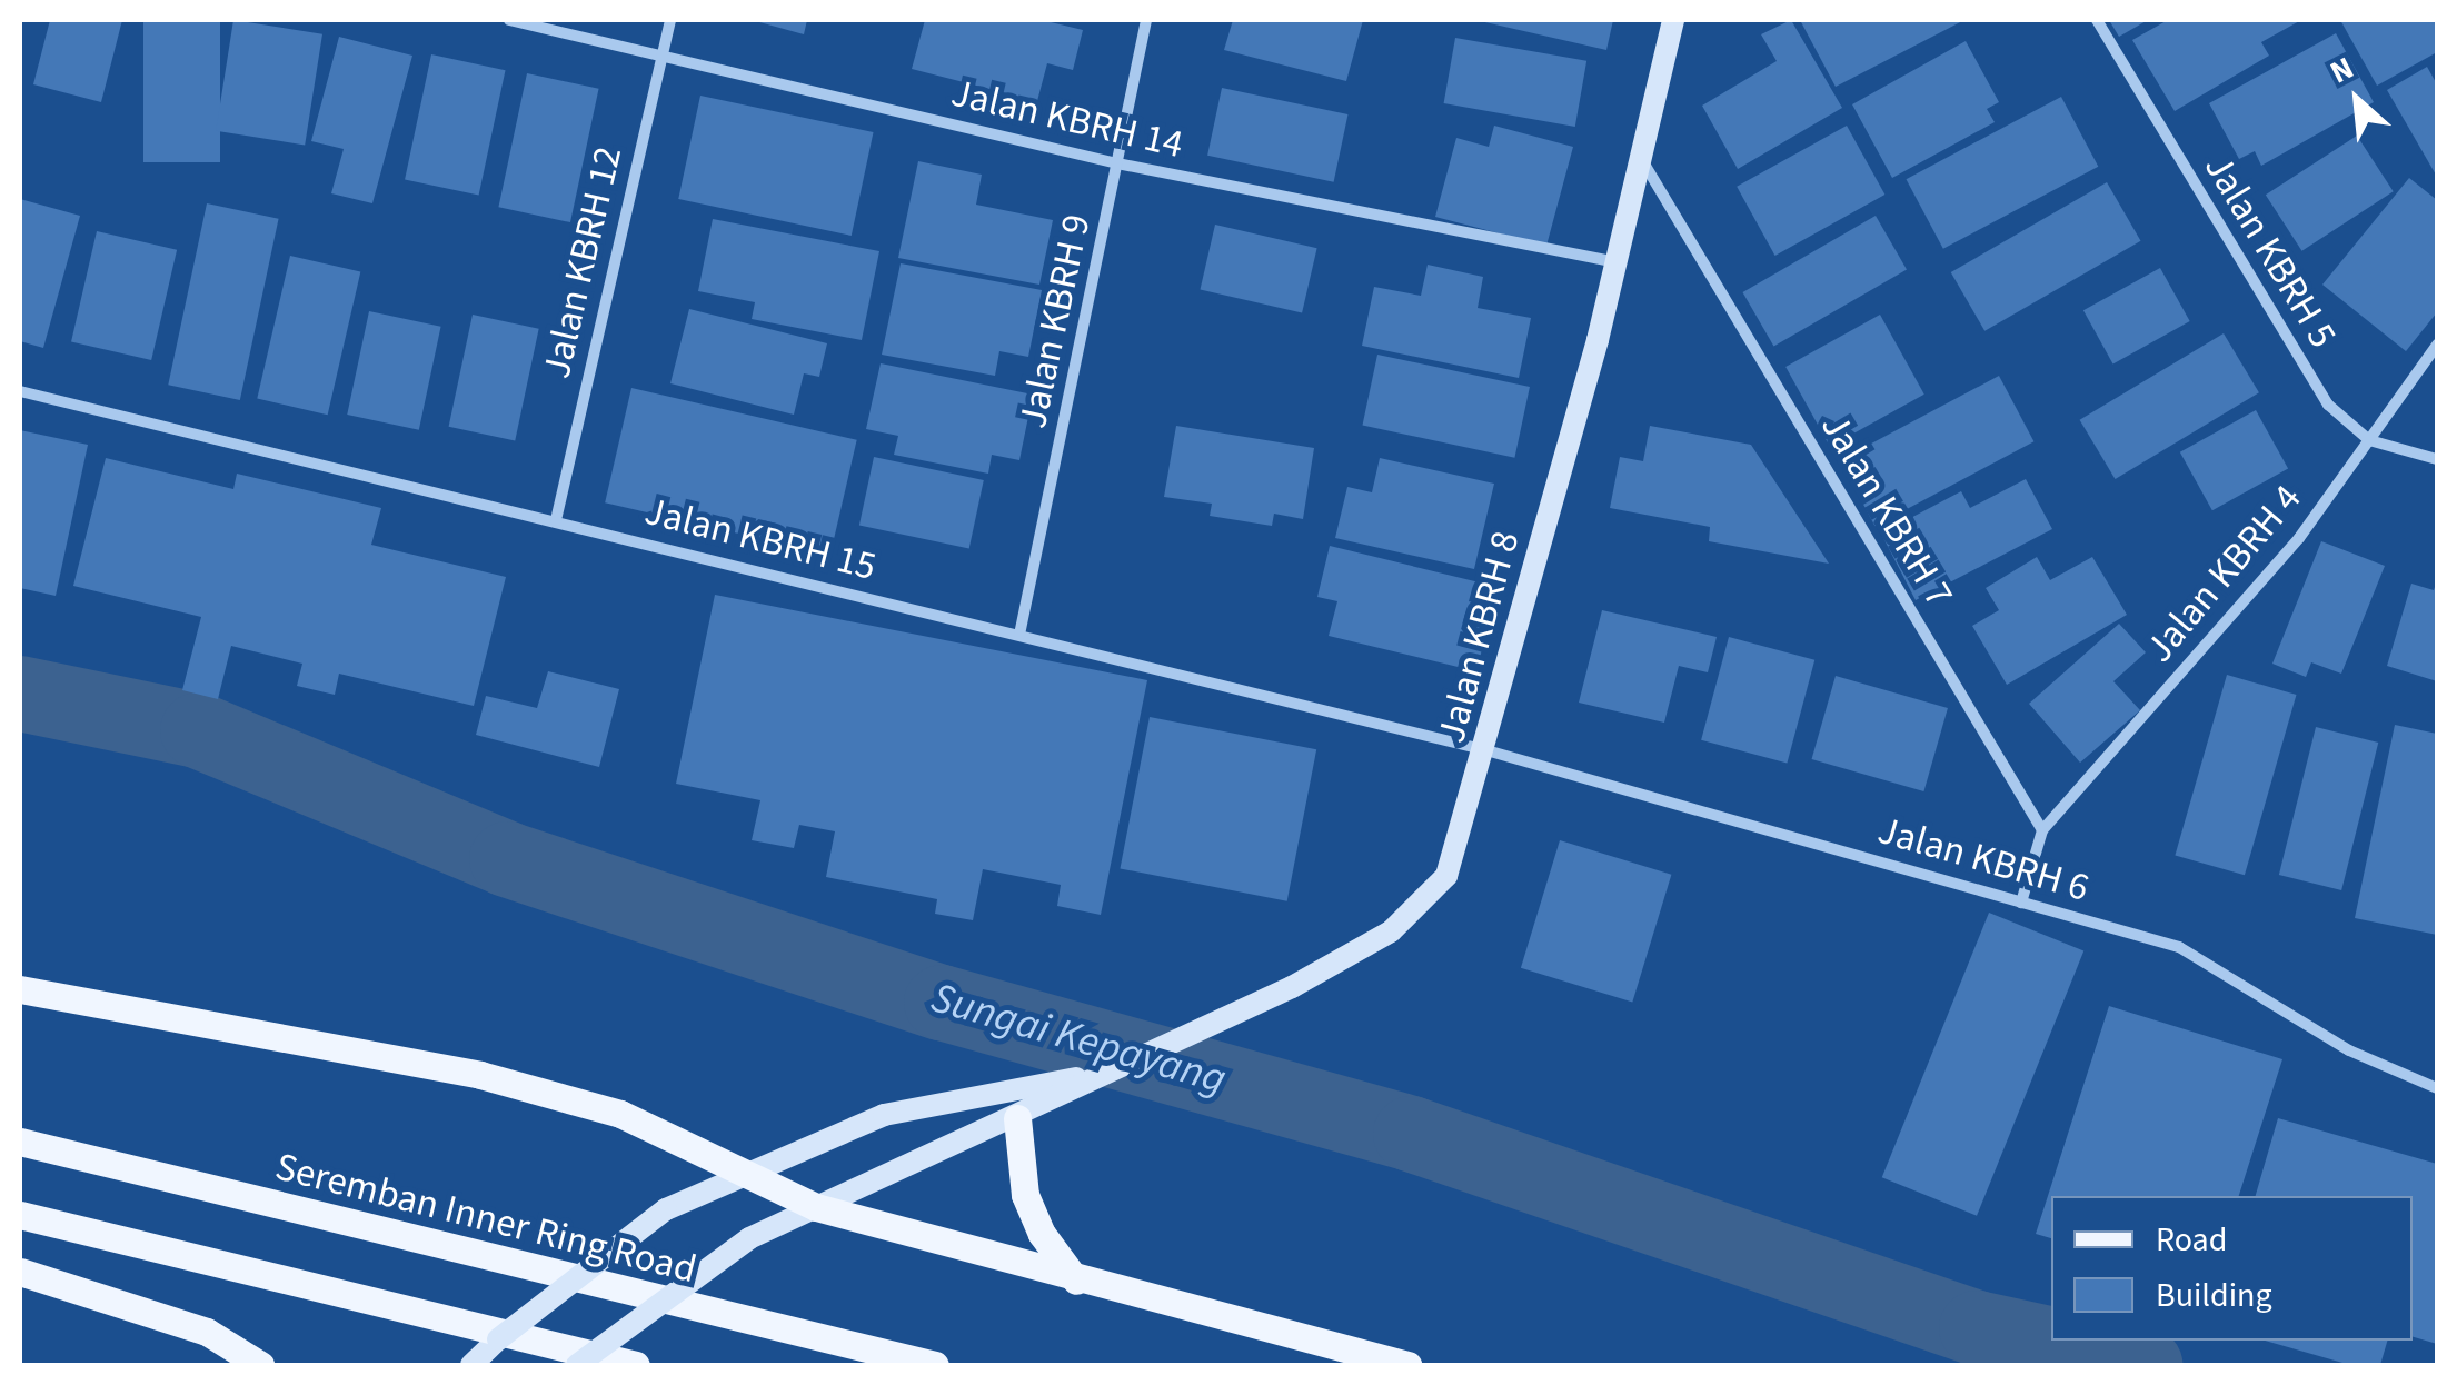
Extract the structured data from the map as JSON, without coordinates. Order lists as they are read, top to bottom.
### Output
{
  "streets": {
    "main road": ["Seremban Inner Ring Road"],
    "street": [
      "Jalan KBRH 14",
      "Jalan KBRH 5",
      "Jalan KBRH 12",
      "Jalan KBRH 9",
      "Jalan KBRH 7",
      "Jalan KBRH 15",
      "Jalan KBRH 4",
      "Jalan KBRH 8",
      "Jalan KBRH 6"
    ]
  },
  "crossings": [
    ["Jalan KBRH 14", "Jalan KBRH 12"],
    ["Jalan KBRH 14", "Jalan KBRH 9"],
    ["Jalan KBRH 14", "Jalan KBRH 8"],
    ["Jalan KBRH 5", "Jalan KBRH 4"],
    ["Jalan KBRH 12", "Jalan KBRH 15"],
    ["Jalan KBRH 9", "Jalan KBRH 15"],
    ["Jalan KBRH 7", "Jalan KBRH 4"],
    ["Jalan KBRH 7", "Jalan KBRH 8"],
    ["Jalan KBRH 15", "Jalan KBRH 8"],
    ["Jalan KBRH 15", "Jalan KBRH 6"],
    ["Jalan KBRH 8", "Jalan KBRH 6"]
  ],
  "water": ["Sungai Kepayang"],
  "legend": ["Road", "Building"],
  "north": "top left"
}
